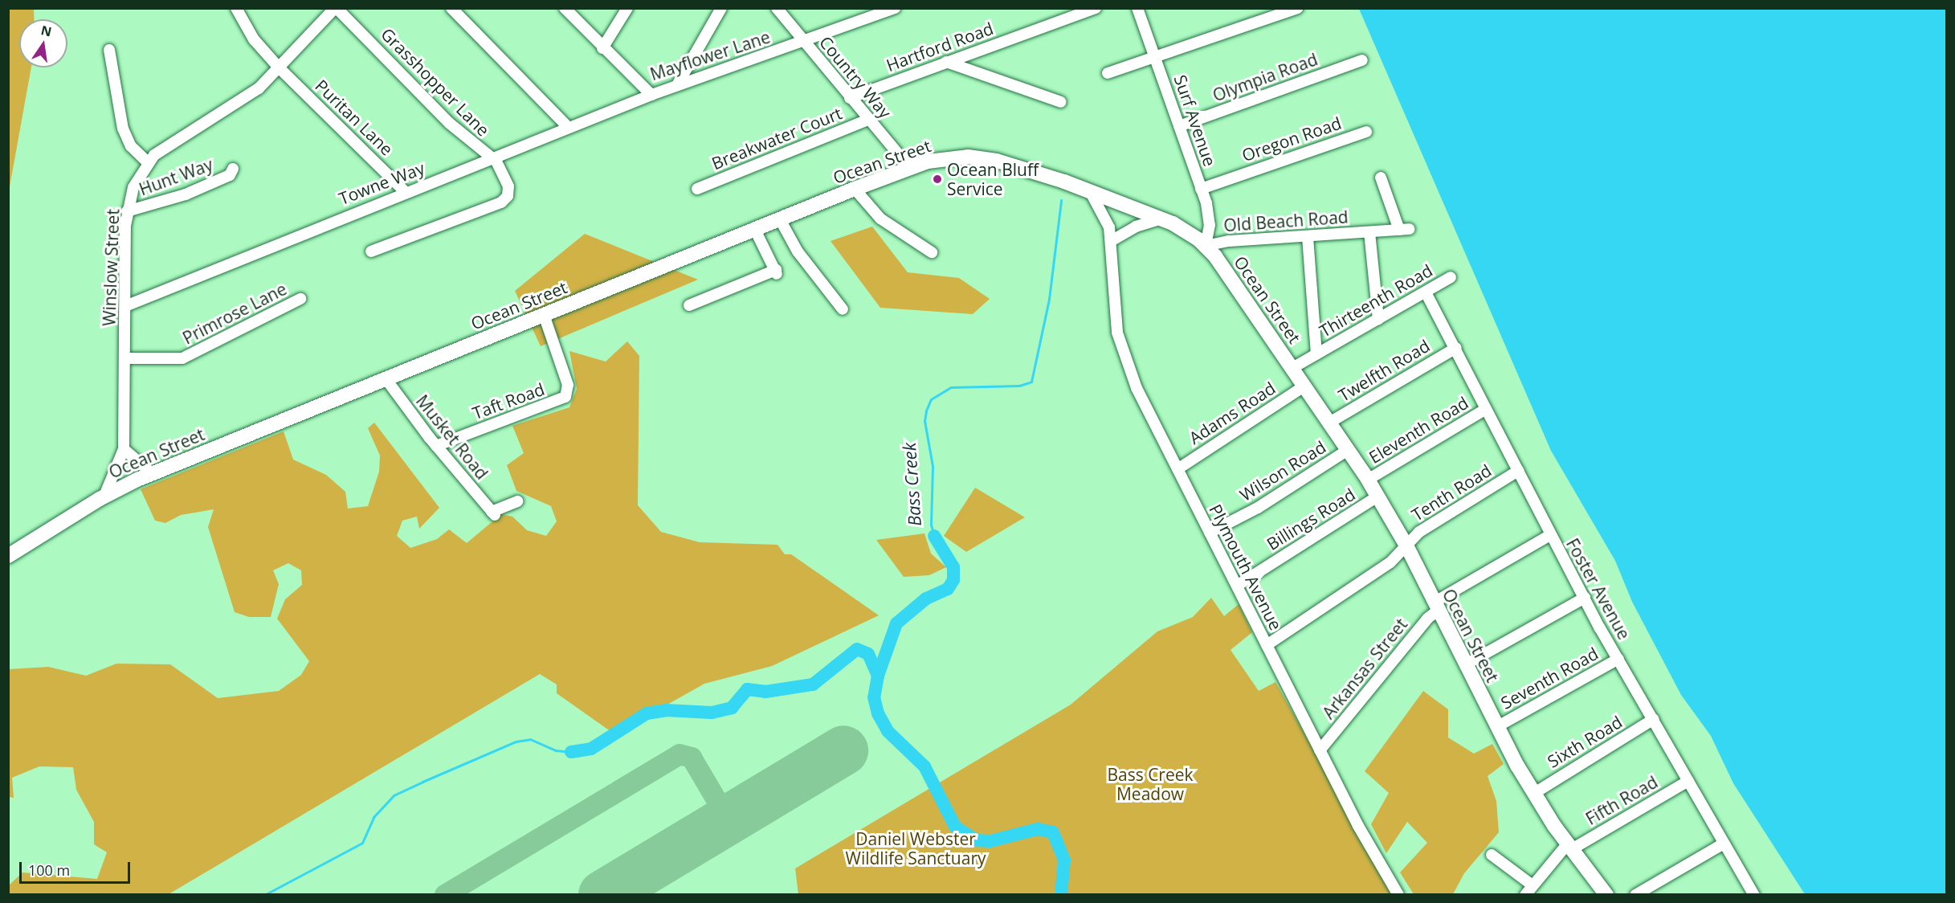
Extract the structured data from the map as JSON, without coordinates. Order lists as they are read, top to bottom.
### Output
{
  "streets": {
    "main road": ["Ocean Street"],
    "street": [
      "Hartford Road",
      "Mayflower Lane",
      "Country Way",
      "Olympia Road",
      "Grasshopper Lane",
      "Puritan Lane",
      "Surf Avenue",
      "Breakwater Court",
      "Oregon Road",
      "Hunt Way",
      "Towne Way",
      "Old Beach Road",
      "Winslow Street",
      "Thirteenth Road",
      "Primrose Lane",
      "Twelfth Road",
      "Taft Road",
      "Adams Road",
      "Eleventh Road",
      "Musket Road",
      "Wilson Road",
      "Tenth Road",
      "Billings Road",
      "Plymouth Avenue",
      "Foster Avenue",
      "Arkansas Street",
      "Seventh Road",
      "Sixth Road",
      "Fifth Road"
    ]
  },
  "crossings": [
    ["Hartford Road", "Country Way"],
    ["Mayflower Lane", "Country Way"],
    ["Mayflower Lane", "Towne Way"],
    ["Country Way", "Breakwater Court"],
    ["Country Way", "Ocean Street"],
    ["Olympia Road", "Surf Avenue"],
    ["Grasshopper Lane", "Towne Way"],
    ["Grasshopper Lane", "Winslow Street"],
    ["Puritan Lane", "Towne Way"],
    ["Puritan Lane", "Winslow Street"],
    ["Surf Avenue", "Oregon Road"],
    ["Surf Avenue", "Ocean Street"],
    ["Surf Avenue", "Old Beach Road"],
    ["Ocean Street", "Old Beach Road"],
    ["Ocean Street", "Winslow Street"],
    ["Ocean Street", "Thirteenth Road"],
    ["Ocean Street", "Twelfth Road"],
    ["Ocean Street", "Taft Road"],
    ["Ocean Street", "Adams Road"],
    ["Ocean Street", "Eleventh Road"],
    ["Ocean Street", "Musket Road"],
    ["Ocean Street", "Wilson Road"],
    ["Ocean Street", "Tenth Road"],
    ["Ocean Street", "Billings Road"],
    ["Ocean Street", "Plymouth Avenue"],
    ["Ocean Street", "Arkansas Street"],
    ["Ocean Street", "Seventh Road"],
    ["Ocean Street", "Sixth Road"],
    ["Ocean Street", "Fifth Road"],
    ["Hunt Way", "Winslow Street"],
    ["Towne Way", "Winslow Street"],
    ["Winslow Street", "Primrose Lane"],
    ["Thirteenth Road", "Foster Avenue"],
    ["Twelfth Road", "Foster Avenue"],
    ["Taft Road", "Musket Road"],
    ["Adams Road", "Plymouth Avenue"],
    ["Eleventh Road", "Foster Avenue"],
    ["Wilson Road", "Plymouth Avenue"],
    ["Tenth Road", "Plymouth Avenue"],
    ["Tenth Road", "Foster Avenue"],
    ["Billings Road", "Plymouth Avenue"],
    ["Plymouth Avenue", "Arkansas Street"],
    ["Foster Avenue", "Arkansas Street"],
    ["Foster Avenue", "Seventh Road"],
    ["Foster Avenue", "Sixth Road"],
    ["Foster Avenue", "Fifth Road"]
  ],
  "water": ["Bass Creek"],
  "parks": ["Bass Creek Meadow", "Daniel Webster Wildlife Sanctuary"],
  "places": ["Ocean Bluff Service"],
  "scale_bar": "100 m",
  "north": "top"
}
